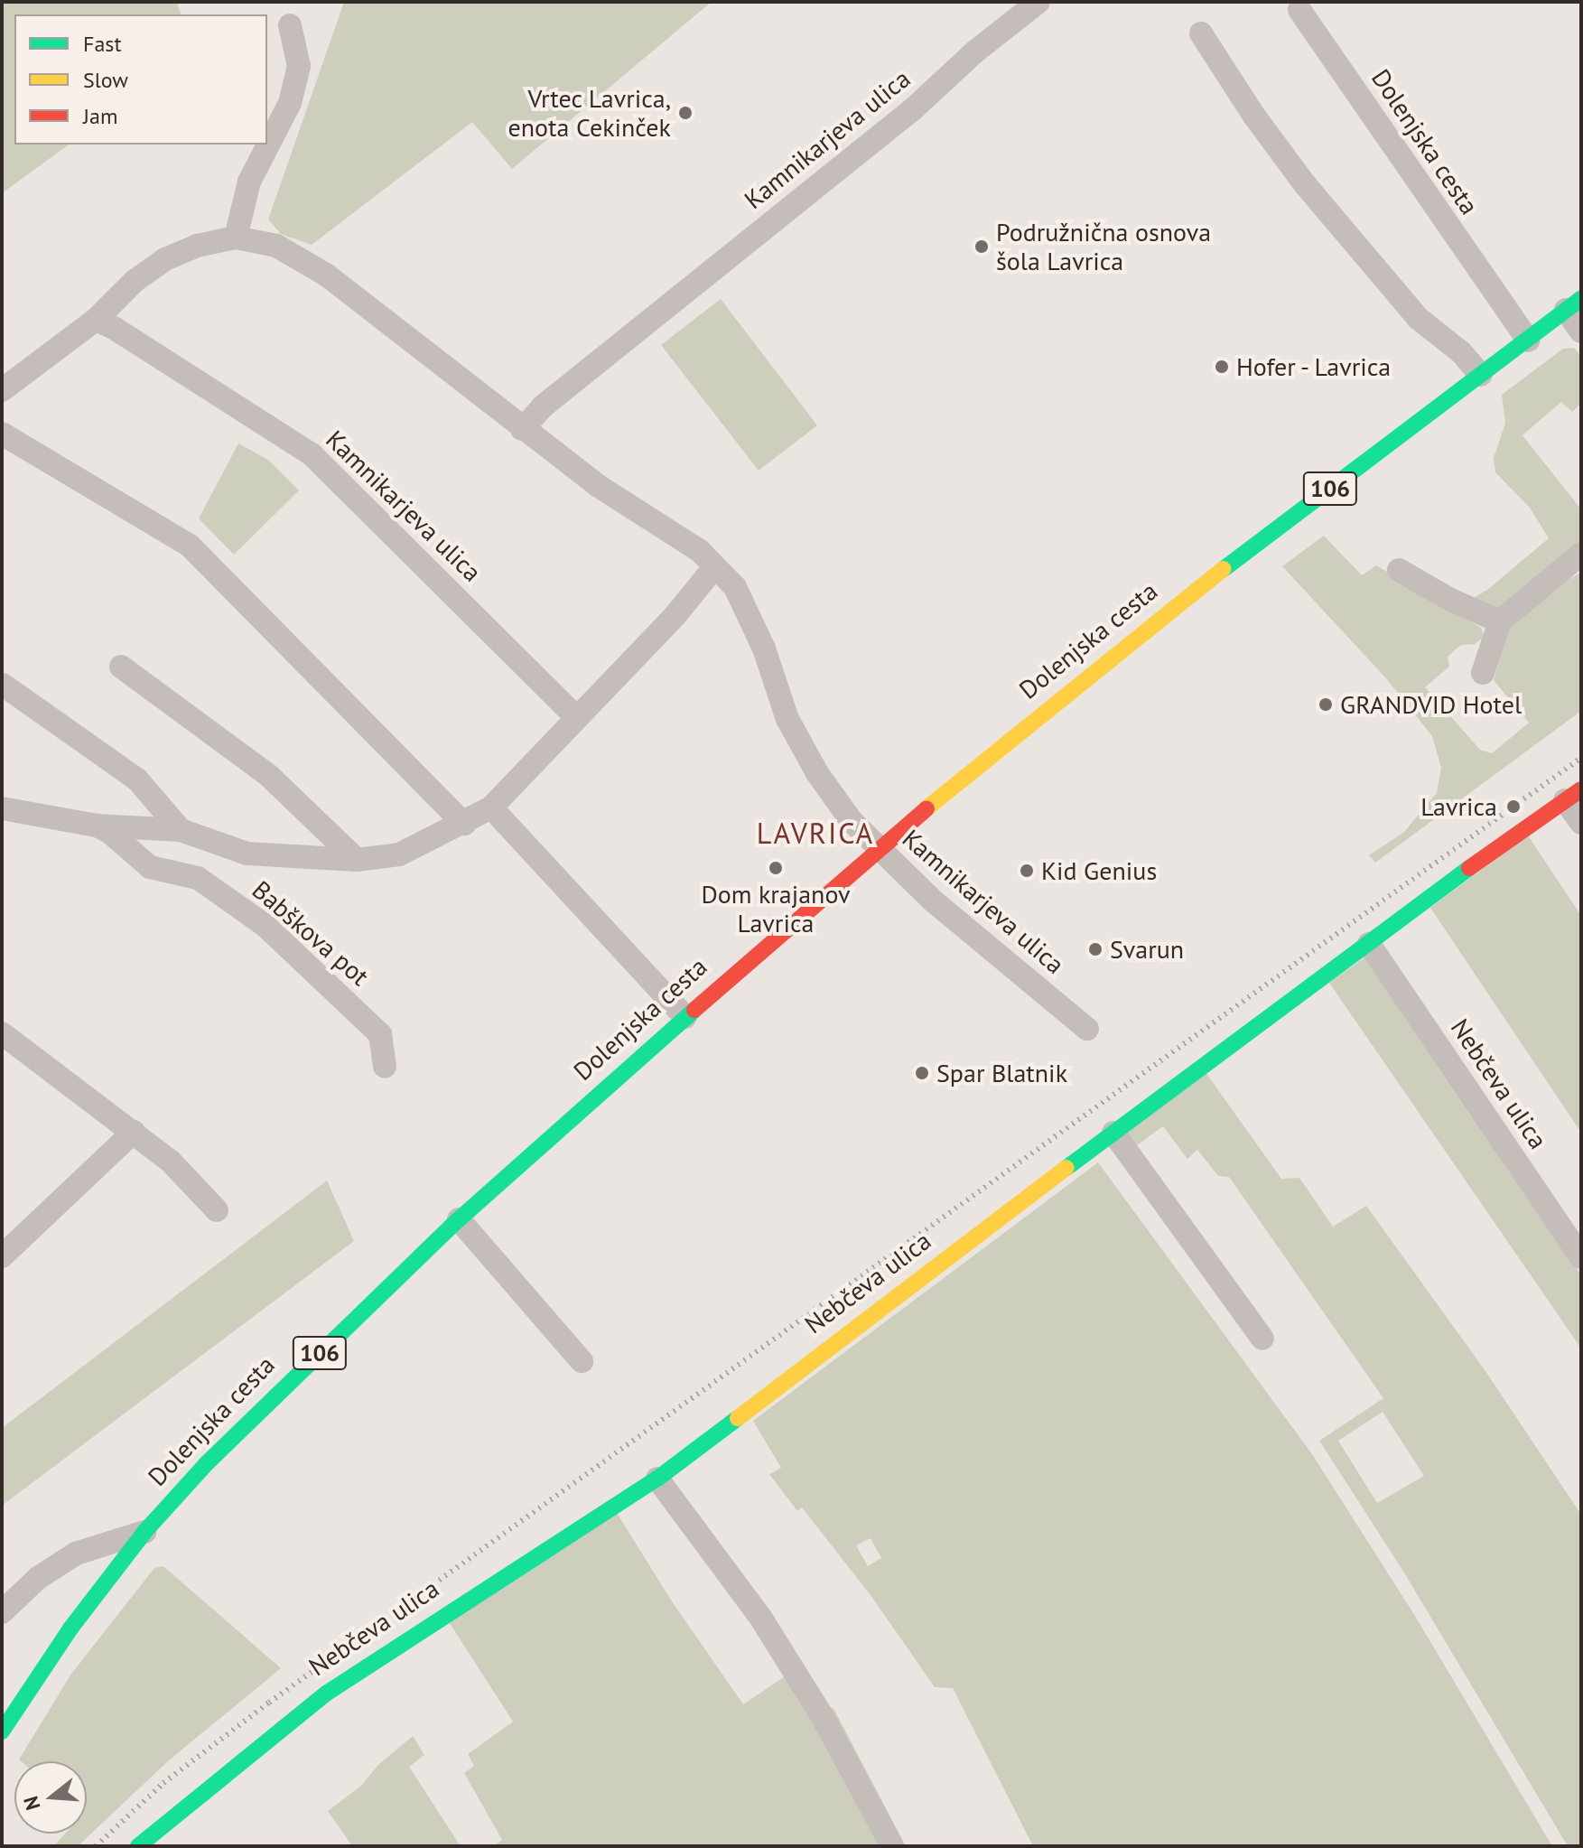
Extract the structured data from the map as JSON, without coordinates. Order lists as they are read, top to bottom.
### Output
{
  "streets": {
    "main road": ["Dolenjska cesta", "106", "Nebčeva ulica"],
    "street": ["Kamnikarjeva ulica", "Babškova pot"]
  },
  "crossings": [
    ["Kamnikarjeva ulica", "Dolenjska cesta"],
    ["Kamnikarjeva ulica", "Babškova pot"]
  ],
  "districts": ["LAVRICA"],
  "places": [
    "Vrtec Lavrica, enota Cekinček",
    "Podružnična osnova šola Lavrica",
    "Hofer - Lavrica",
    "GRANDVID Hotel",
    "Lavrica",
    "Dom krajanov Lavrica",
    "Kid Genius",
    "Svarun",
    "Spar Blatnik"
  ],
  "legend": ["Fast", "Slow", "Jam"],
  "north": "left"
}
